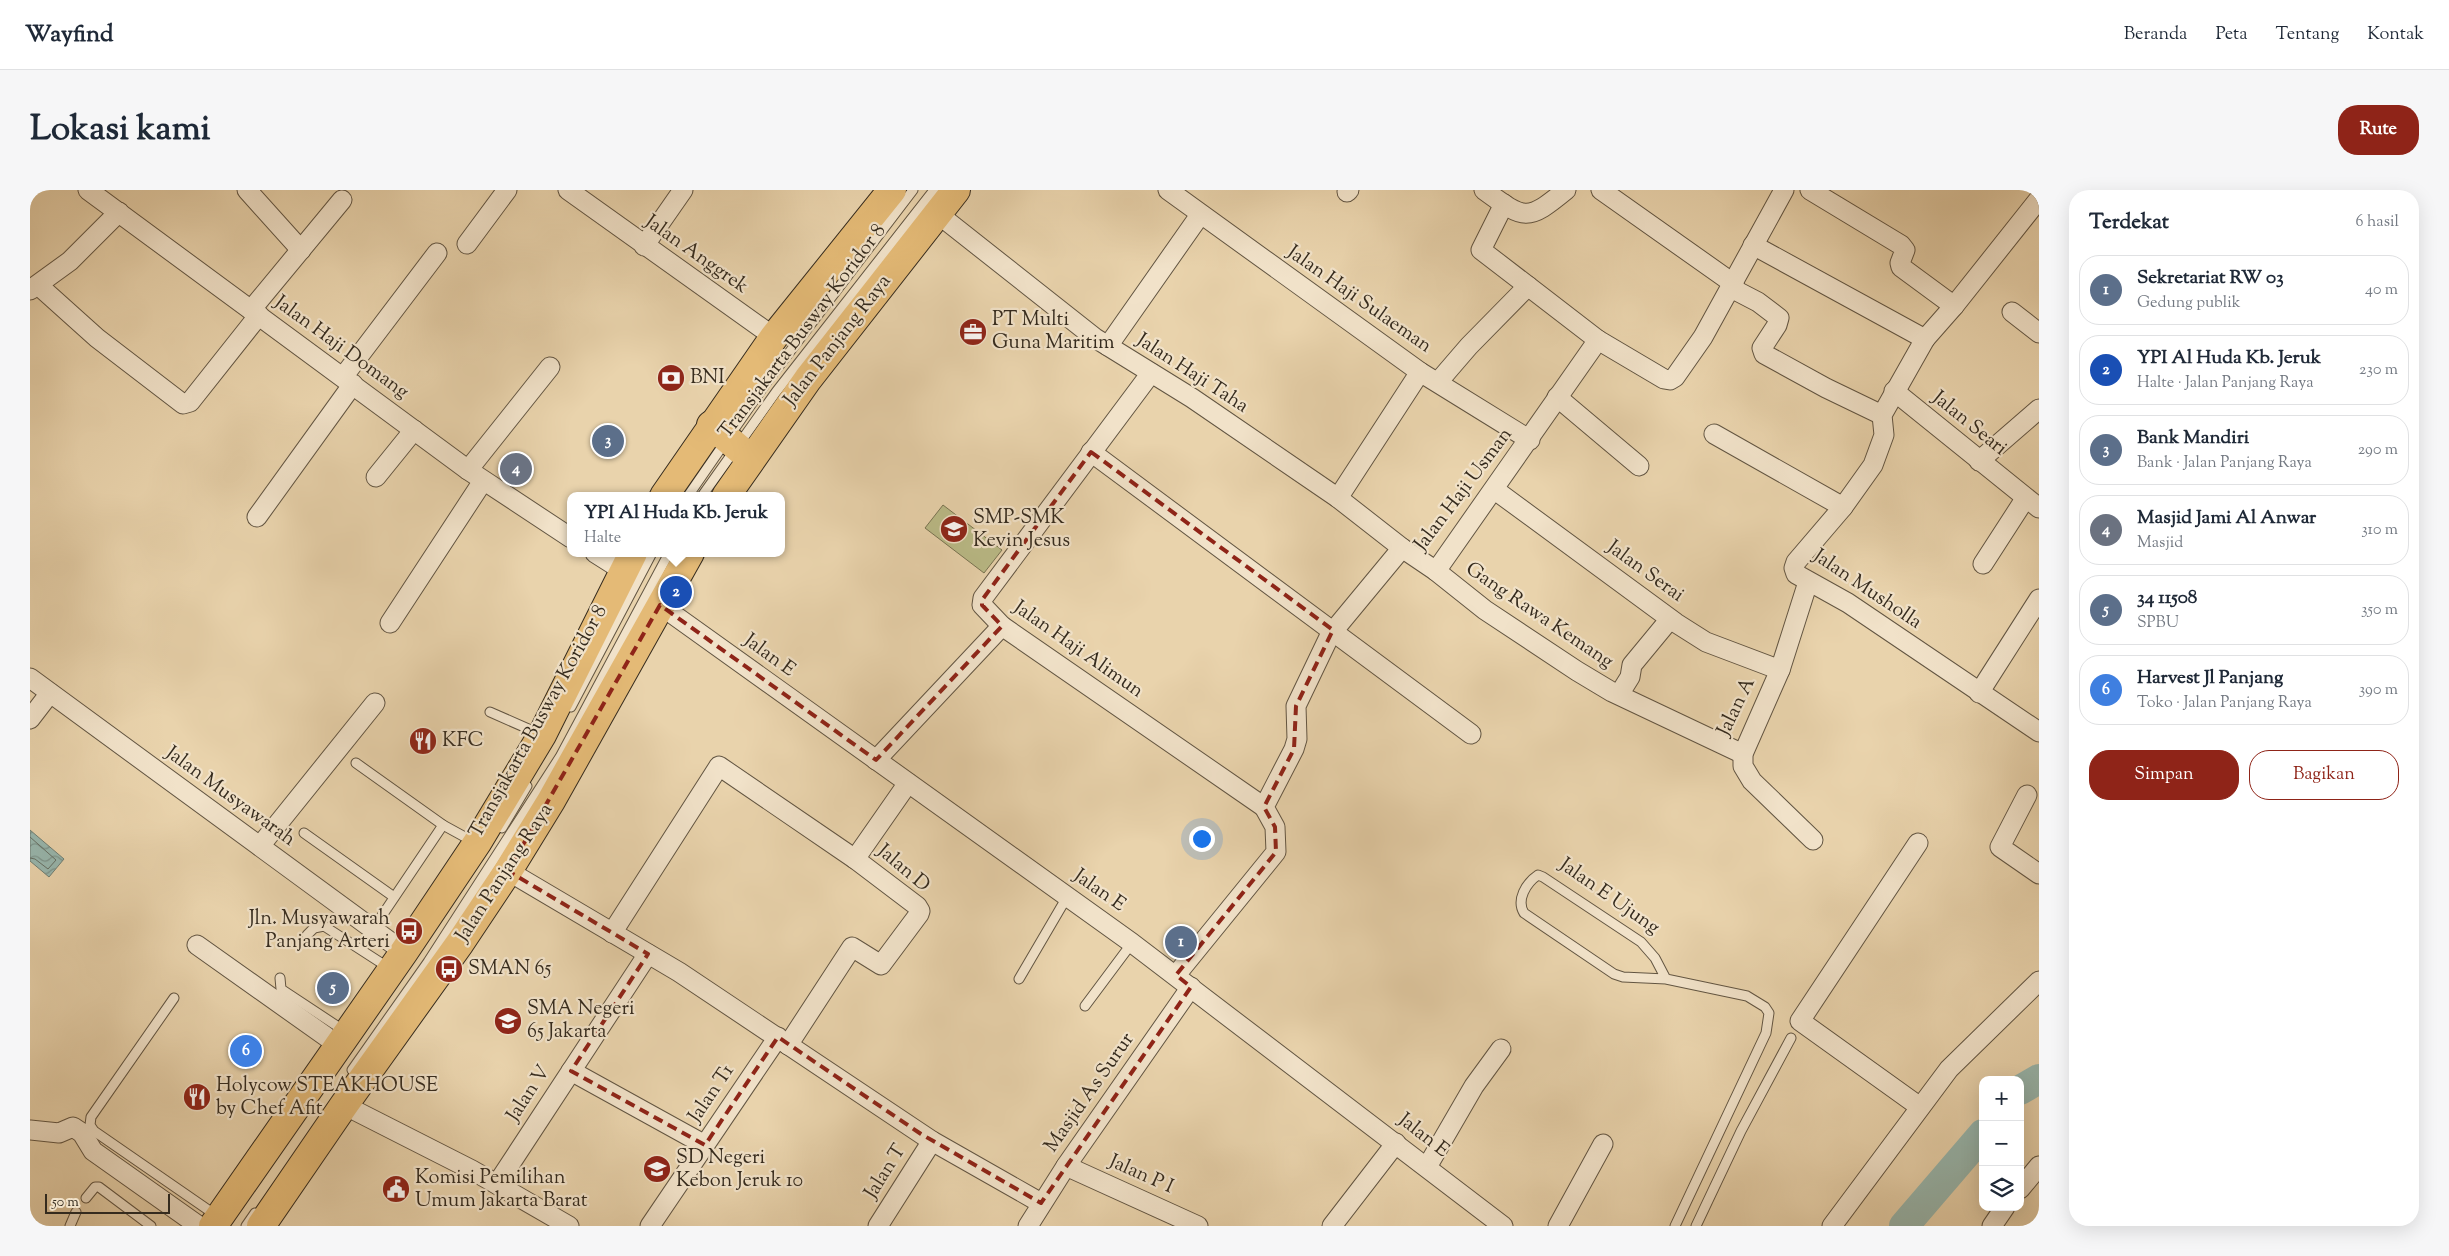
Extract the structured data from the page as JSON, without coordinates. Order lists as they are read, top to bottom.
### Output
{
  "streets": {
    "main road": ["Jalan Panjang Raya"],
    "street": [
      "Jalan Anggrek",
      "Jalan Haji Sulaeman",
      "Jalan Haji Domang",
      "Jalan Haji Taha",
      "Jalan Seari",
      "Jalan Haji Usman",
      "Jalan Serai",
      "Jalan Musholla",
      "Gang Rawa Kemang",
      "Jalan Haji Alimun",
      "Jalan E",
      "Jalan A",
      "Jalan Musyawarah",
      "Jalan D",
      "Masjid As Surur",
      "Jalan V",
      "Jalan T1",
      "Jalan T",
      "Jalan P I"
    ],
    "lane": ["Transjakarta Busway Koridor 8", "Jalan E Ujung"]
  },
  "crossings": [
    ["Jalan Anggrek", "Jalan Panjang Raya"],
    ["Jalan Haji Sulaeman", "Jalan Haji Usman"],
    ["Transjakarta Busway Koridor 8", "Jalan Panjang Raya"],
    ["Jalan Panjang Raya", "Jalan Haji Taha"],
    ["Jalan Panjang Raya", "Jalan E"],
    ["Jalan Panjang Raya", "Jalan Musyawarah"],
    ["Jalan Haji Taha", "Jalan Haji Usman"],
    ["Jalan Haji Taha", "Jalan Haji Alimun"],
    ["Jalan Seari", "Jalan Musholla"],
    ["Jalan Haji Usman", "Jalan Serai"],
    ["Jalan Haji Usman", "Gang Rawa Kemang"],
    ["Jalan Haji Usman", "Jalan Haji Alimun"],
    ["Jalan Serai", "Jalan A"],
    ["Jalan Musholla", "Jalan A"],
    ["Gang Rawa Kemang", "Jalan A"],
    ["Jalan E", "Jalan D"],
    ["Jalan E", "Masjid As Surur"],
    ["Jalan D", "Jalan T1"],
    ["Masjid As Surur", "Jalan P I"]
  ],
  "places": {
    "office": ["PT Multi Guna Maritim"],
    "bank": ["BNI"],
    "school or university": ["SMP-SMK Kevin Jesus", "SMA Negeri 65 Jakarta", "SD Negeri Kebon Jeruk 10"],
    "restaurant": ["KFC", "Holycow STEAKHOUSE by Chef Afit"],
    "bus stop": ["Jln. Musyawarah Panjang Arteri", "SMAN 65"],
    "public building": ["Komisi Pemilihan Umum Jakarta Barat"]
  },
  "scale_bar": "50 m",
  "page": {
    "header": "Wayfind",
    "nav": [
      "Beranda",
      "Peta",
      "Tentang",
      "Kontak"
    ],
    "title": "Lokasi kami",
    "buttons": [
      "Rute",
      ["Simpan", "Bagikan"]
    ],
    "heading": ["Terdekat", "6 hasil"],
    "list": [
      {
        "mark": "1",
        "name": "Sekretariat RW 03",
        "note": "Gedung publik",
        "value": "40 m"
      },
      {
        "mark": "2",
        "name": "YPI Al Huda Kb. Jeruk",
        "note": "Halte · Jalan Panjang Raya",
        "value": "230 m"
      },
      {
        "mark": "3",
        "name": "Bank Mandiri",
        "note": "Bank · Jalan Panjang Raya",
        "value": "290 m"
      },
      {
        "mark": "4",
        "name": "Masjid Jami Al Anwar",
        "note": "Masjid",
        "value": "310 m"
      },
      {
        "mark": "5",
        "name": "34 11508",
        "note": "SPBU",
        "value": "350 m"
      },
      {
        "mark": "6",
        "name": "Harvest Jl Panjang",
        "note": "Toko · Jalan Panjang Raya",
        "value": "390 m"
      }
    ],
    "pins": [
      "3",
      "4",
      "2",
      "1",
      "5",
      "6"
    ],
    "popup": ["YPI Al Huda Kb. Jeruk", "Halte"],
    "map_buttons": ["+", "−"],
    "scale": "50 m"
  }
}
